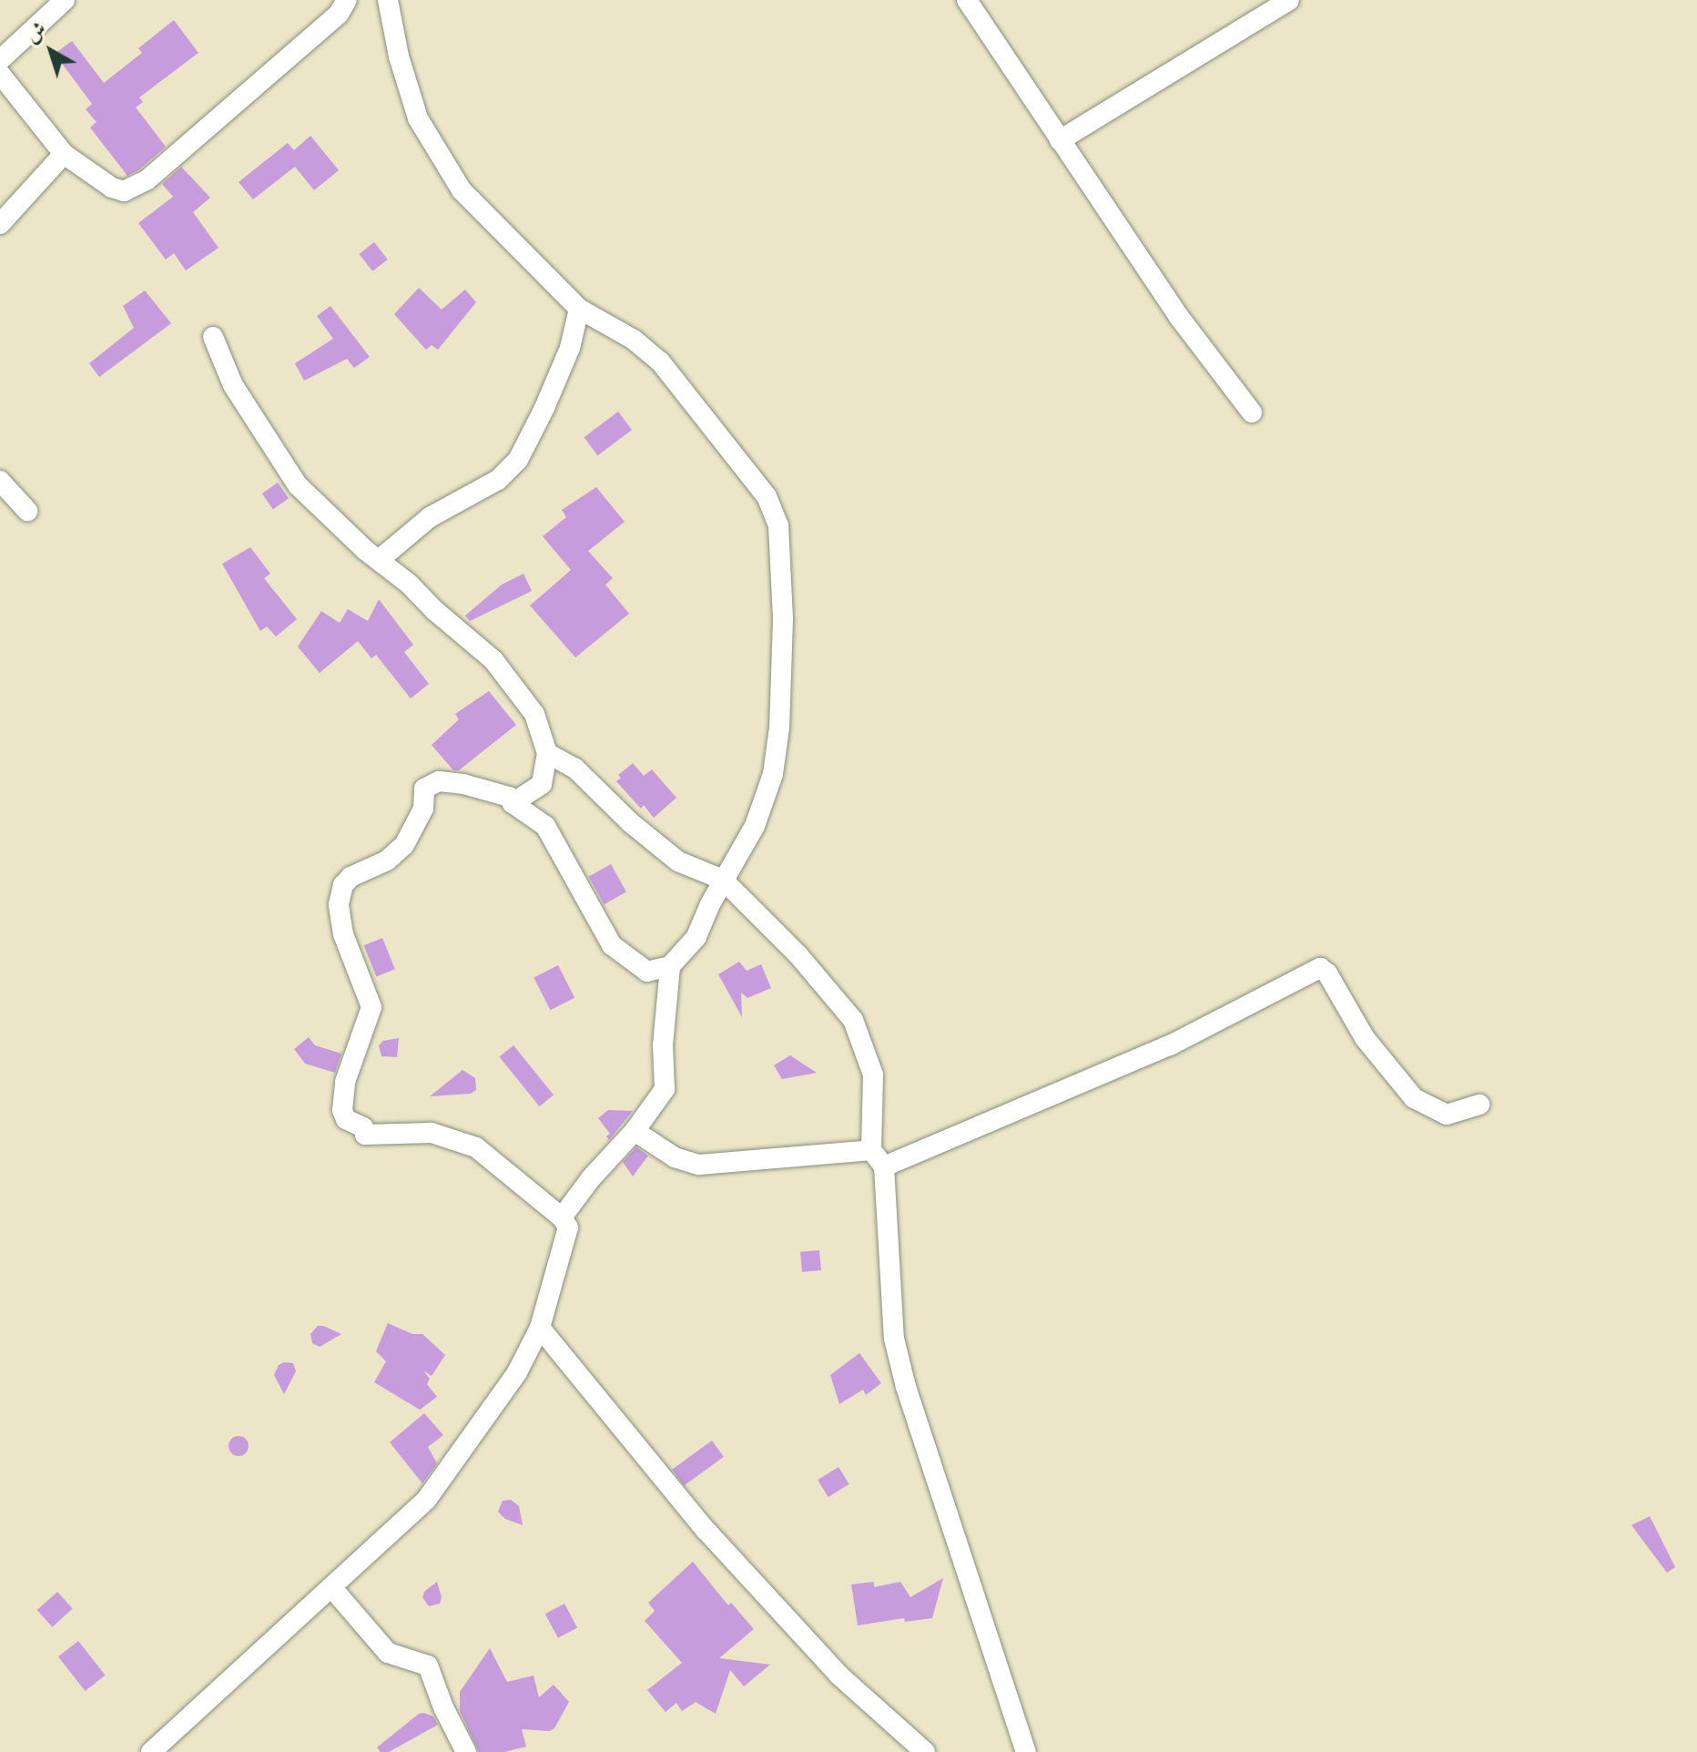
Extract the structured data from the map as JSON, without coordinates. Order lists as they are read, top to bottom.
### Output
{
  "north": "top left"
}
